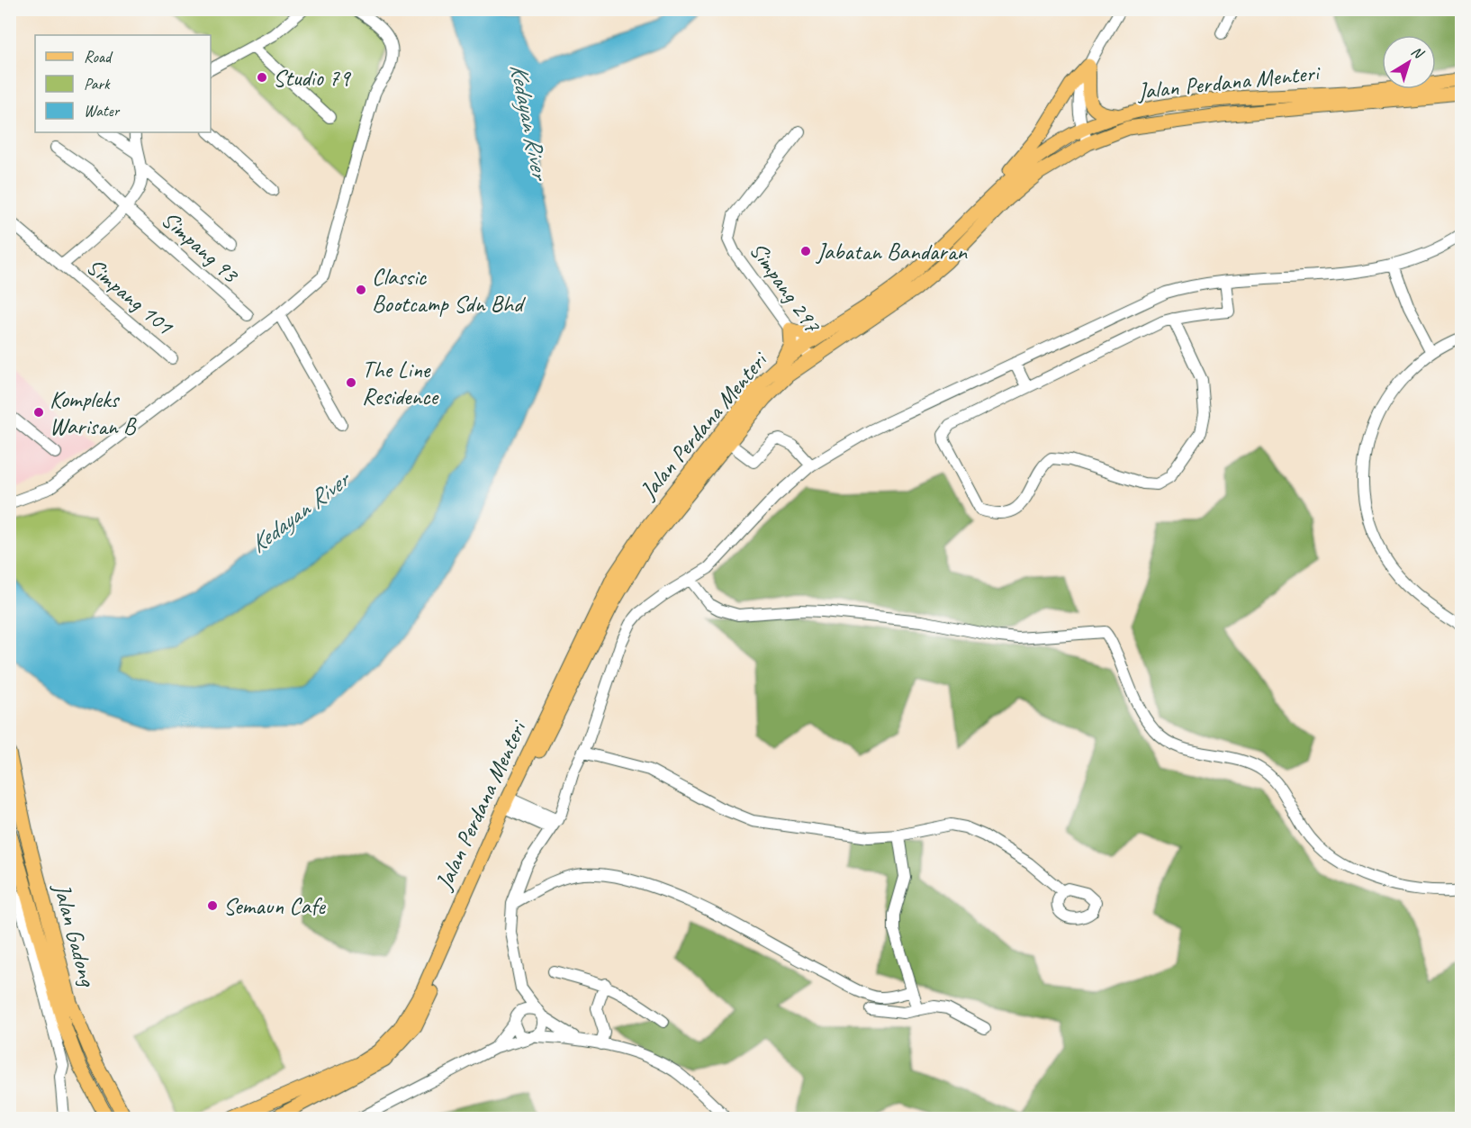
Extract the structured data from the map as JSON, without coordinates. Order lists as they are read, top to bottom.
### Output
{
  "streets": {
    "main road": ["Jalan Perdana Menteri", "Jalan Gadong"],
    "street": ["Simpang 93", "Simpang 297", "Simpang 101"]
  },
  "crossings": [
    ["Jalan Perdana Menteri", "Simpang 297"]
  ],
  "water": ["Kedayan River"],
  "places": [
    "Studio 79",
    "Jabatan Bandaran",
    "Classic Bootcamp Sdn Bhd",
    "The Line Residence",
    "Kompleks Warisan B",
    "Semaun Cafe"
  ],
  "legend": ["Road", "Park", "Water"],
  "north": "top right"
}
